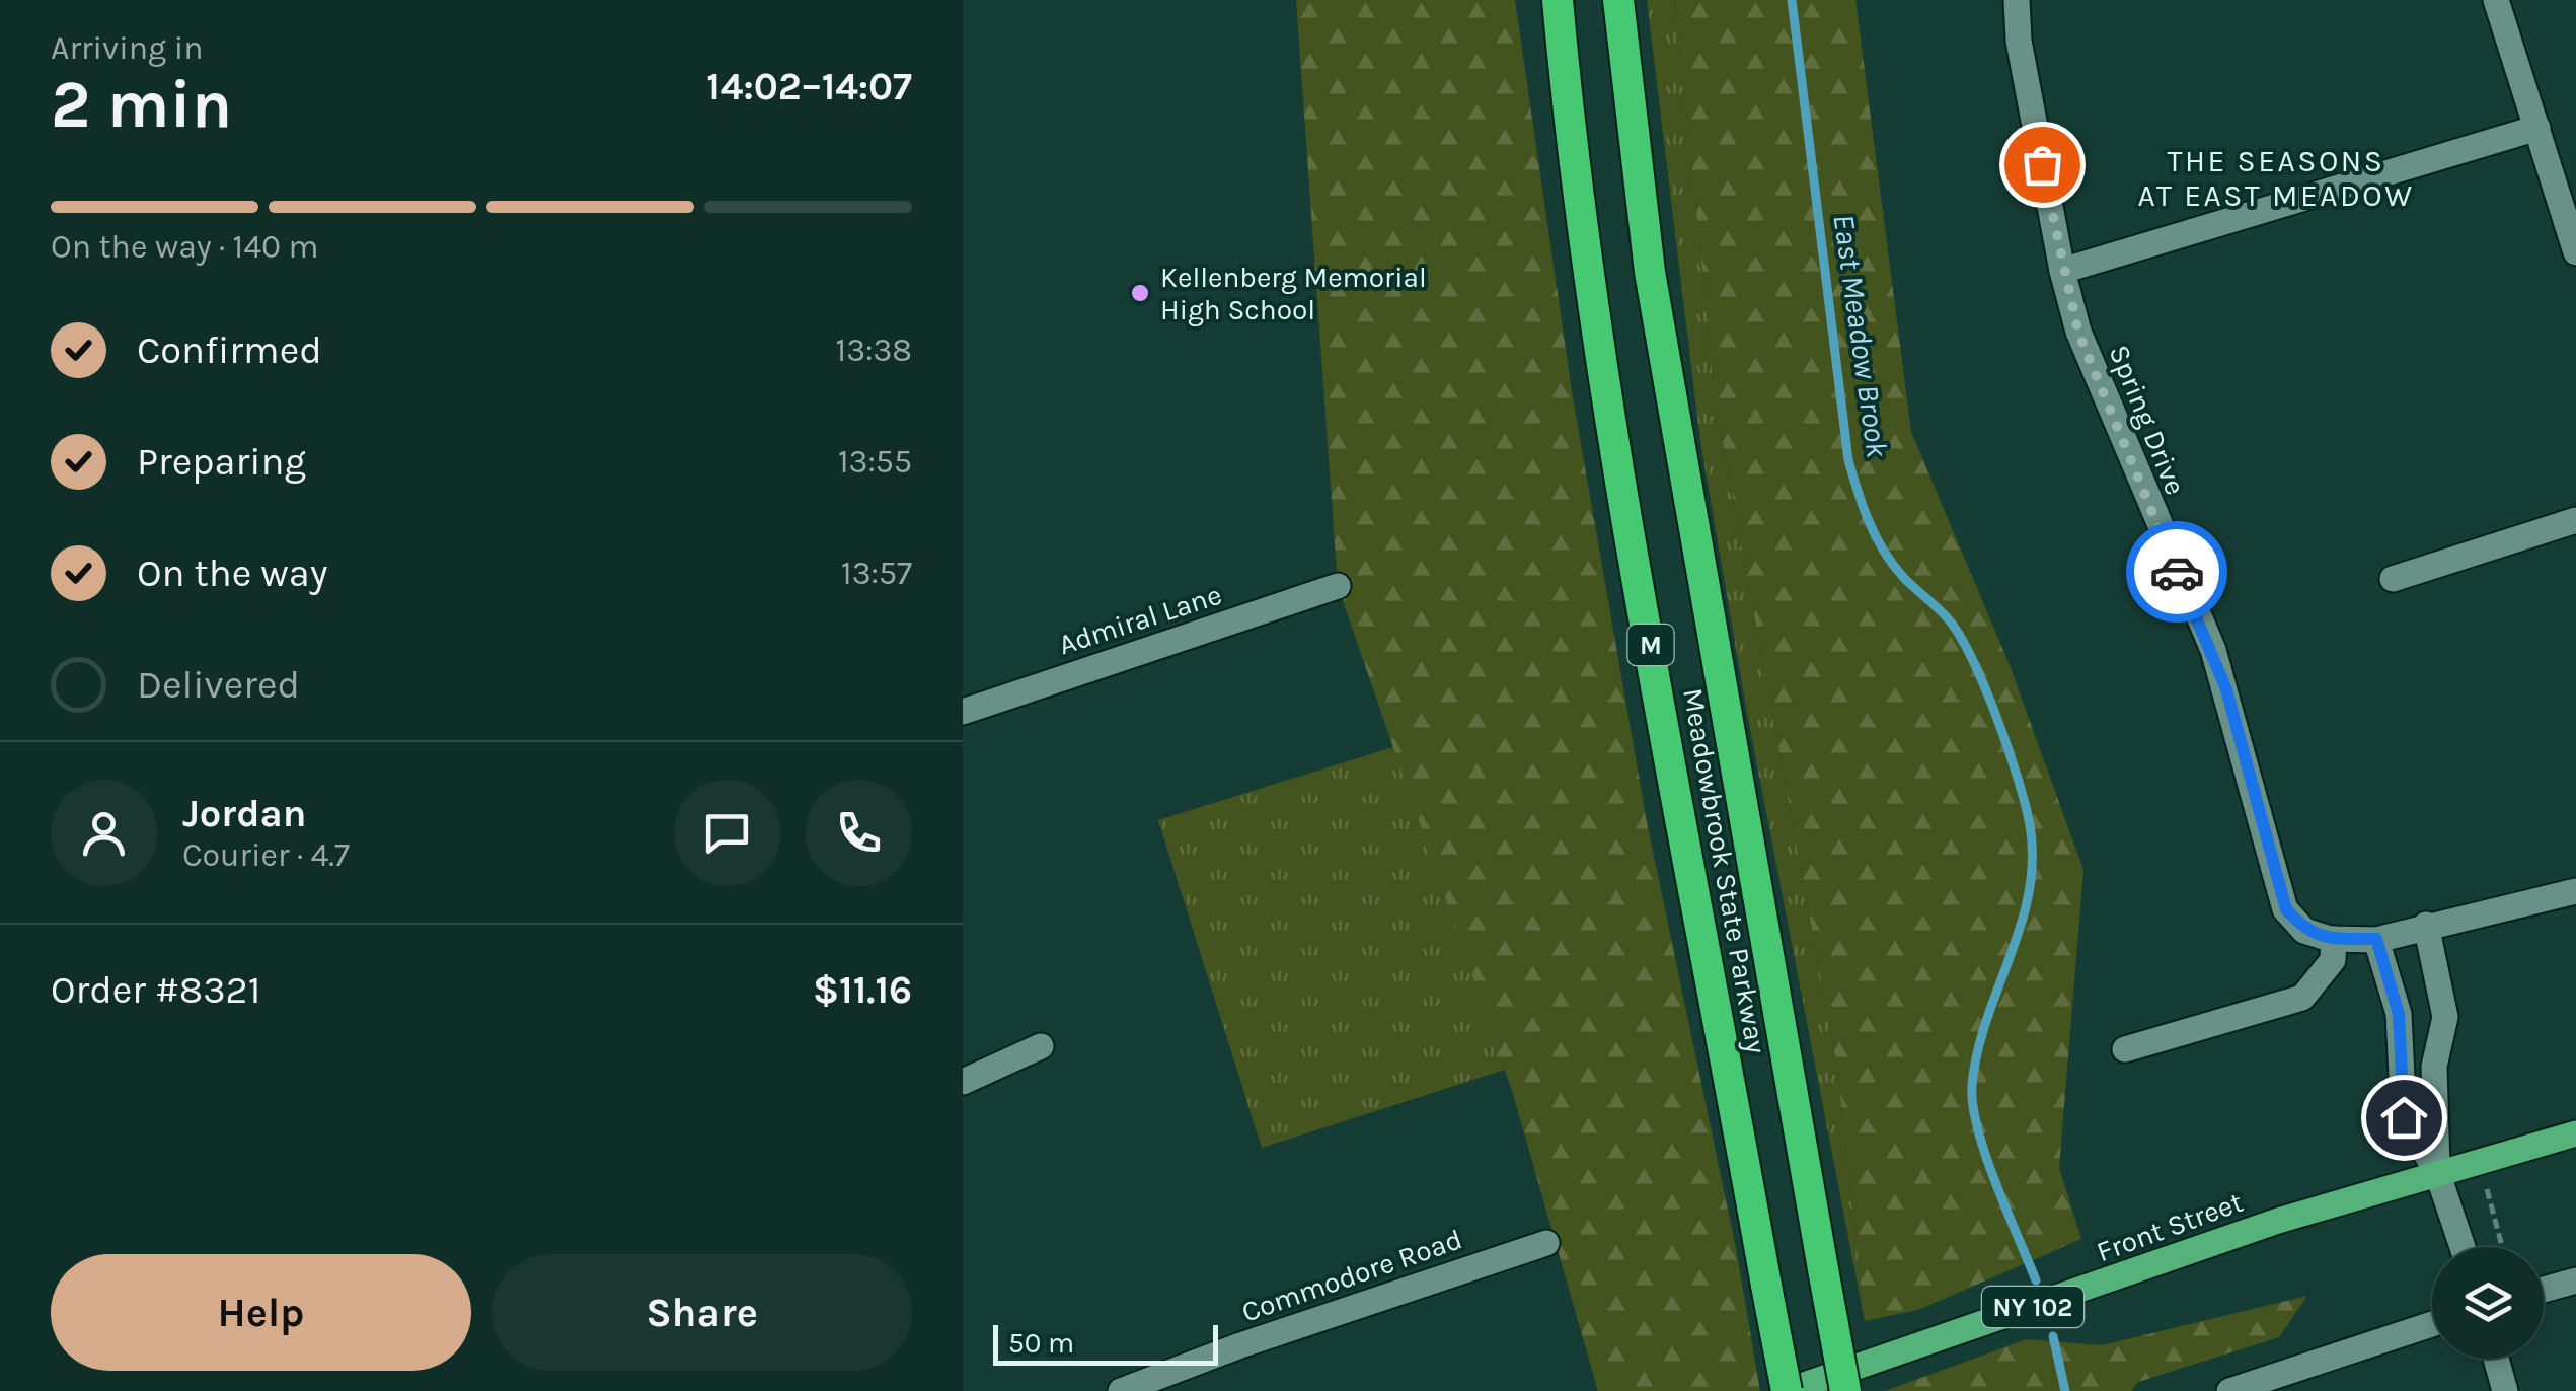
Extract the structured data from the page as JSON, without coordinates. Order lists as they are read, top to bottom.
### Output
{
  "streets": {
    "highway": ["M", "Meadowbrook State Parkway"],
    "main road": ["Front Street", "NY 102"],
    "street": ["Spring Drive", "Admiral Lane", "Commodore Road"]
  },
  "crossings": [
    ["Meadowbrook State Parkway", "Front Street"]
  ],
  "districts": ["THE SEASONS AT EAST MEADOW"],
  "water": ["East Meadow Brook"],
  "places": ["Kellenberg Memorial High School"],
  "scale_bar": "50 m",
  "page": {
    "heading": ["2 min", "Arriving in", "14:02–14:07"],
    "panel": [
      "Jordan",
      "Courier · 4.7",
      "Order #8321",
      "$11.16"
    ],
    "bar": "On the way · 140 m",
    "list": [
      ["Confirmed", "13:38"],
      ["Preparing", "13:55"],
      ["On the way", "13:57"],
      "Delivered"
    ],
    "buttons": ["Help", "Share"],
    "scale": "50 m"
  }
}
